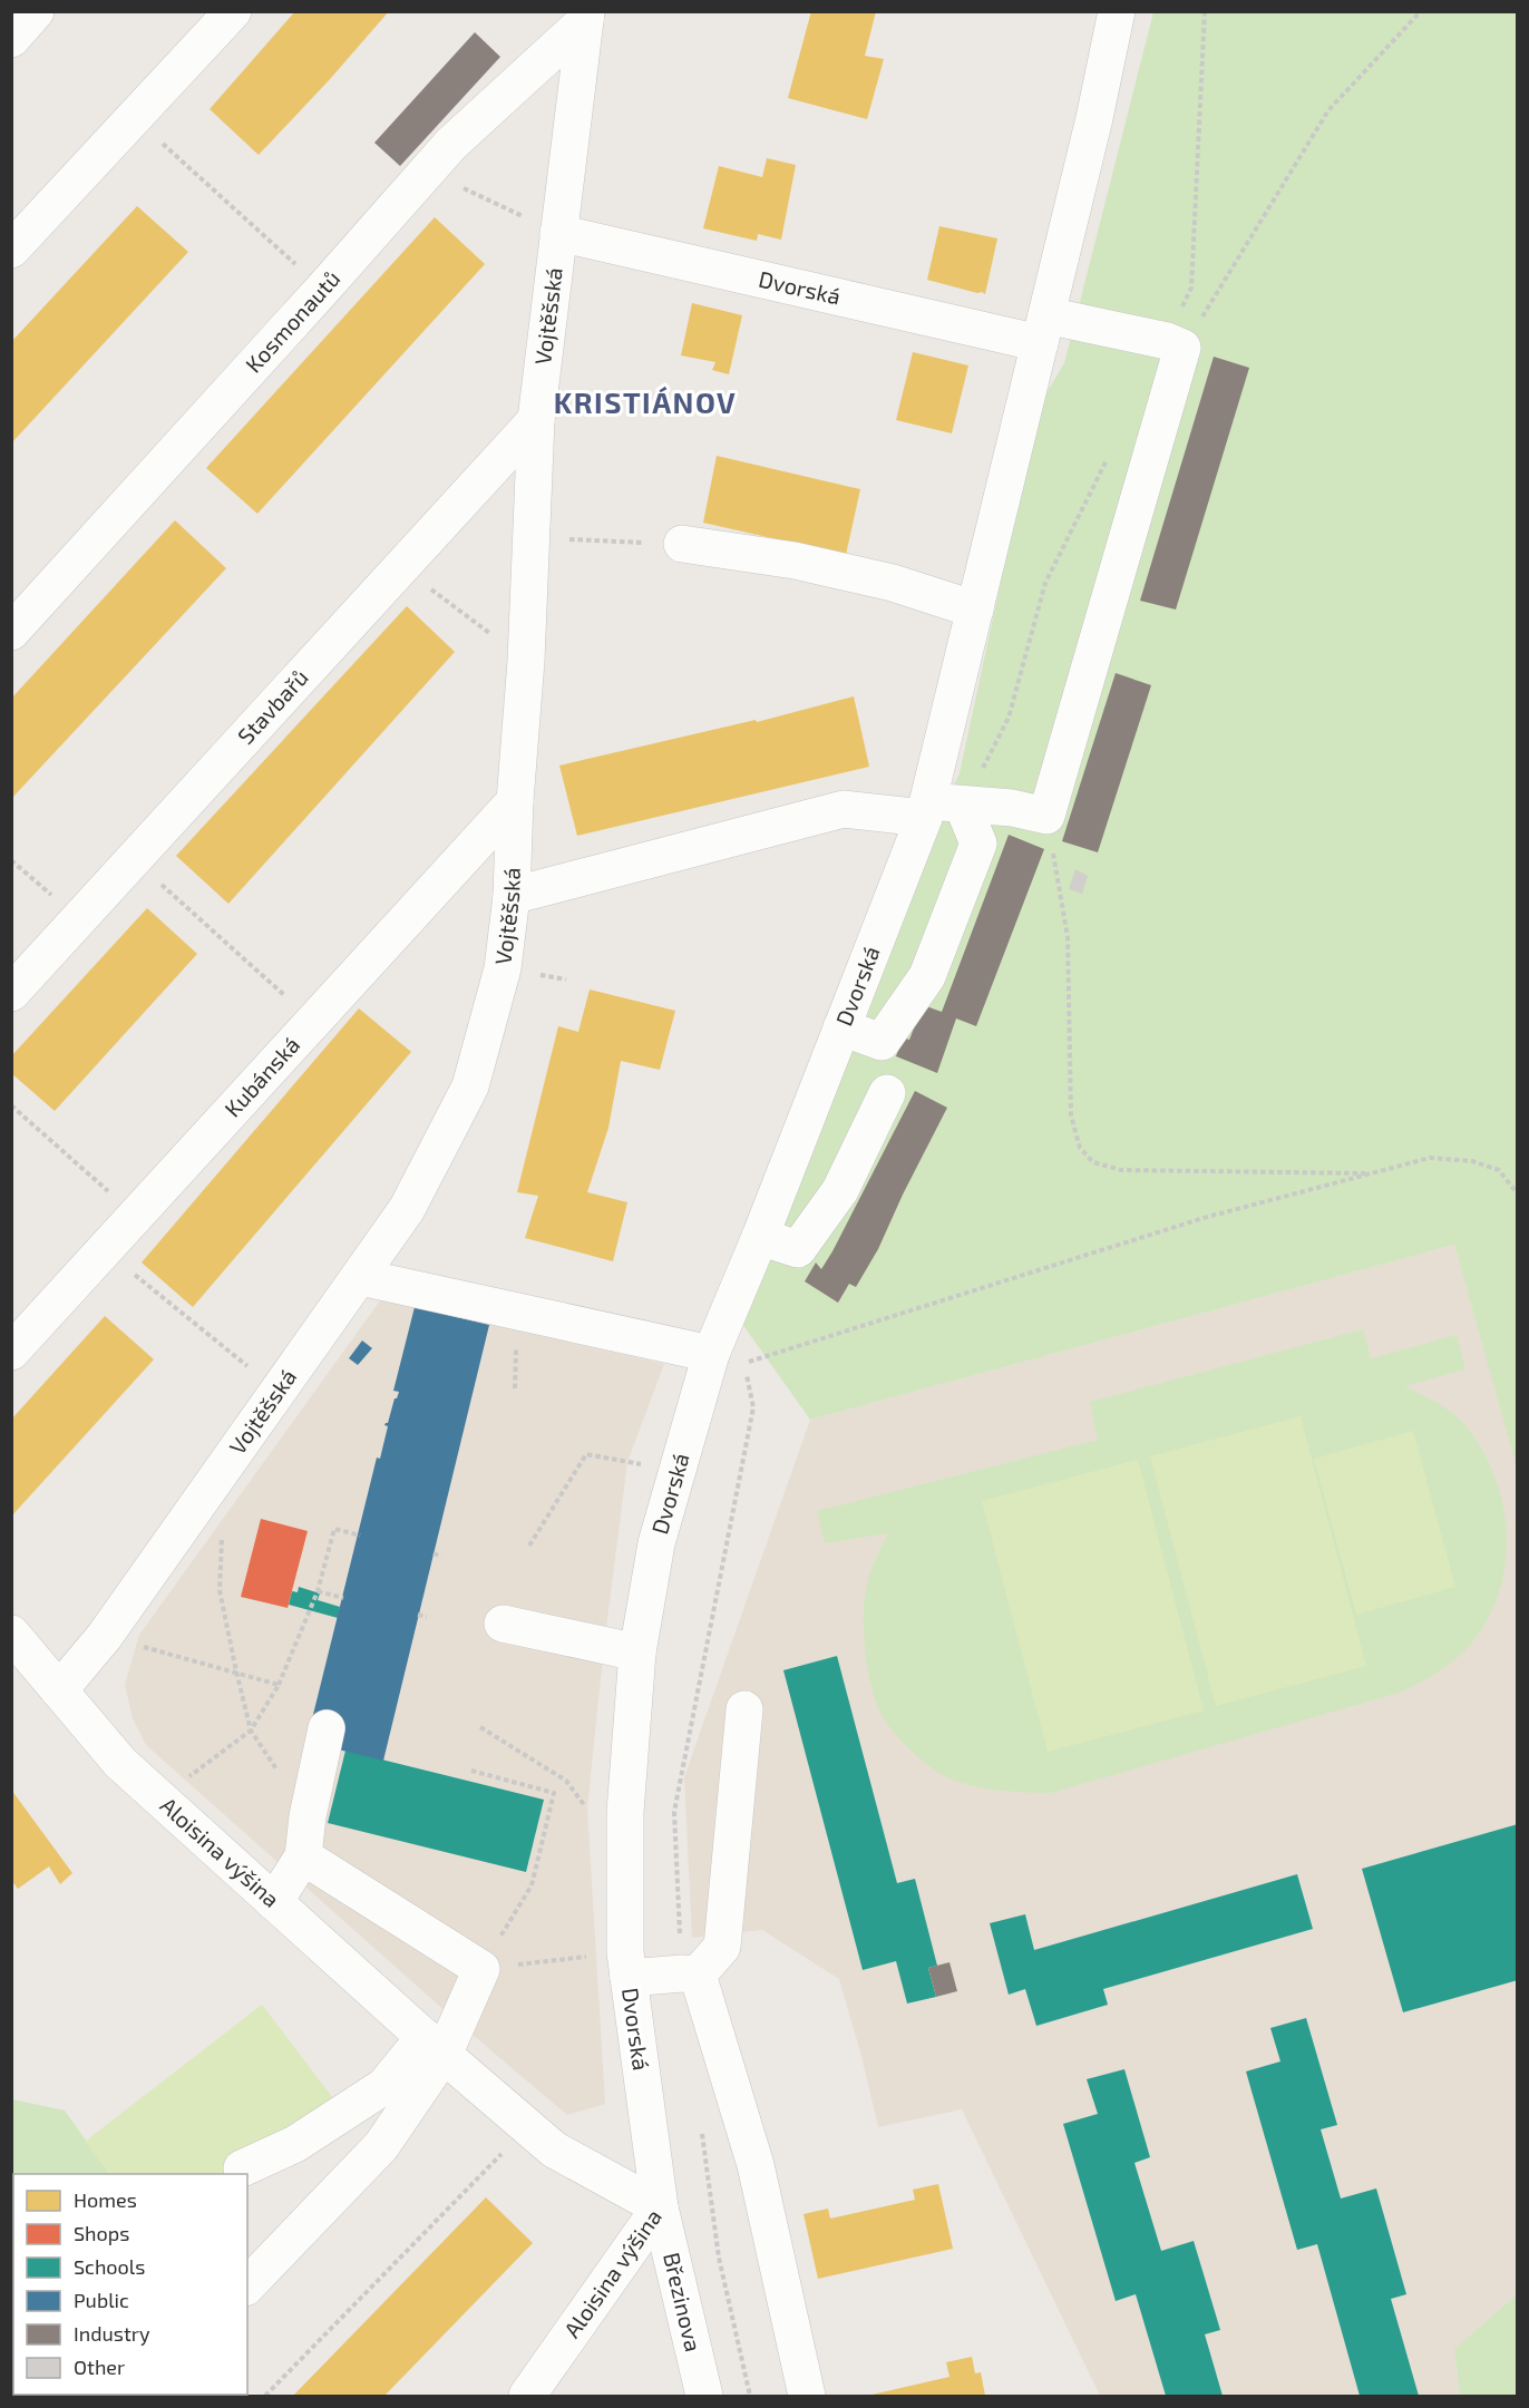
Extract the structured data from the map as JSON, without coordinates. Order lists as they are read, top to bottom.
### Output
{
  "streets": {
    "street": [
      "Dvorská",
      "Vojtěšská",
      "Kosmonautů",
      "Stavbařů",
      "Kubánská",
      "Aloisina výšina",
      "Březinova"
    ]
  },
  "crossings": [
    ["Dvorská", "Vojtěšská"],
    ["Dvorská", "Aloisina výšina"],
    ["Dvorská", "Březinova"],
    ["Vojtěšská", "Kosmonautů"],
    ["Vojtěšská", "Stavbařů"],
    ["Vojtěšská", "Kubánská"],
    ["Vojtěšská", "Aloisina výšina"],
    ["Aloisina výšina", "Březinova"]
  ],
  "districts": ["KRISTIÁNOV"],
  "legend": [
    "Homes",
    "Shops",
    "Schools",
    "Public",
    "Industry",
    "Other"
  ]
}
